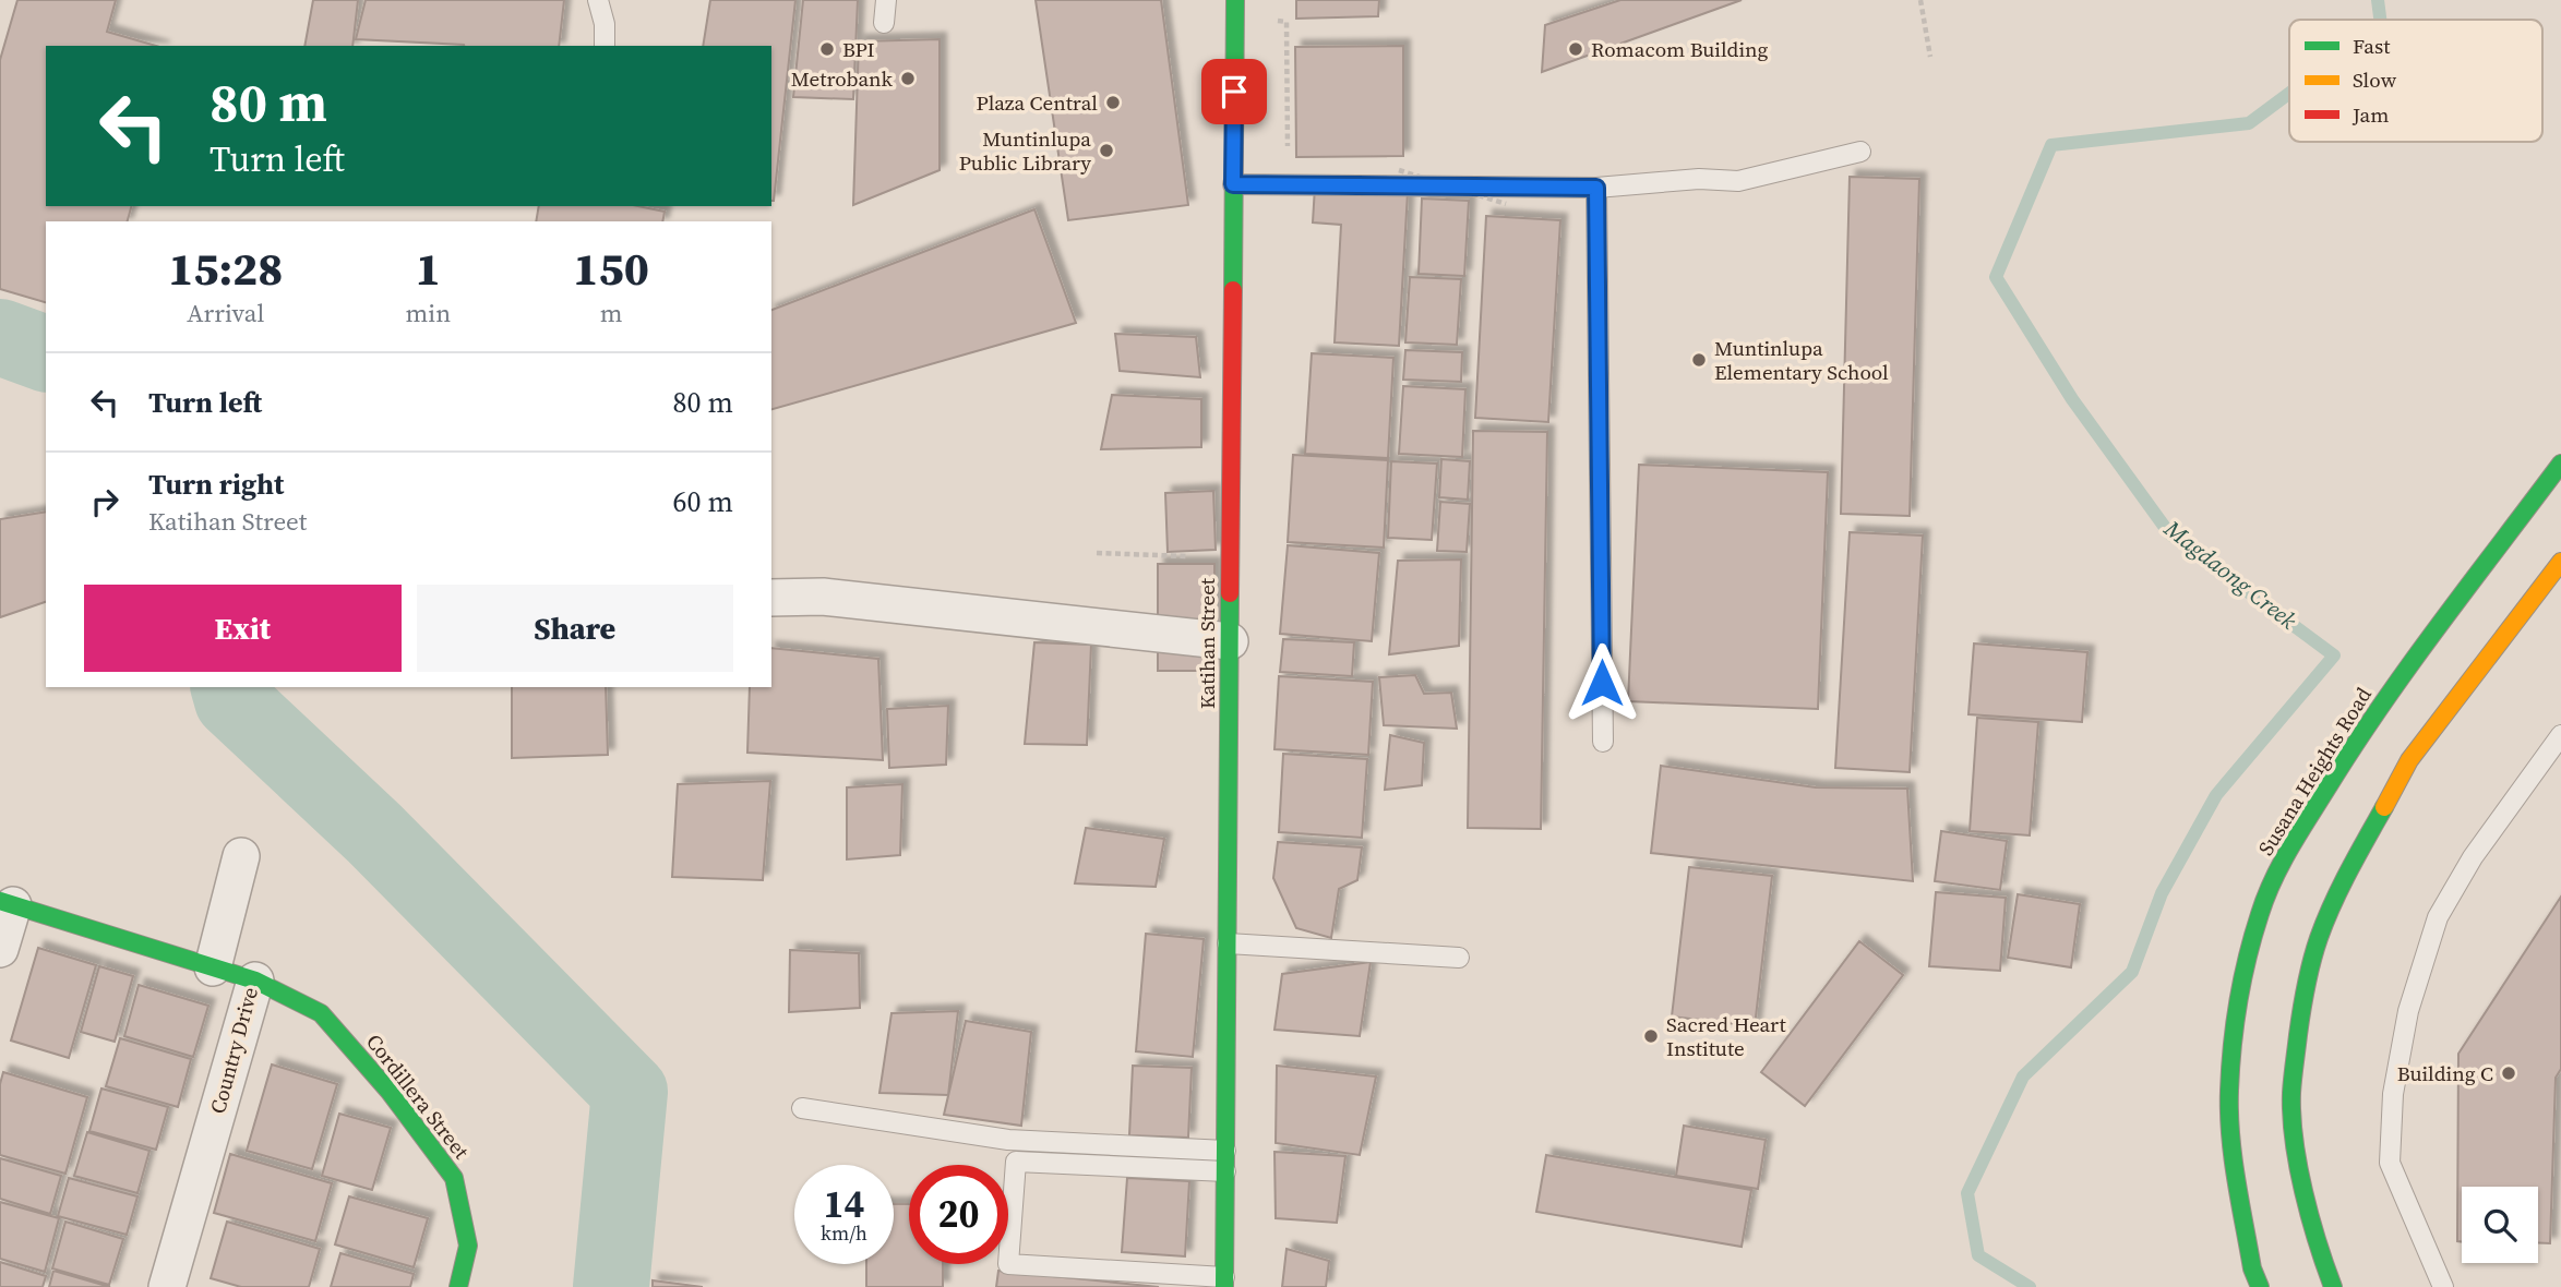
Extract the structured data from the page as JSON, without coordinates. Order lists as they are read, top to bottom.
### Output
{
  "streets": {
    "street": [
      "Katihan Street",
      "Susana Heights Road",
      "Country Drive",
      "Cordillera Street"
    ]
  },
  "crossings": [
    ["Country Drive", "Cordillera Street"]
  ],
  "water": ["Magdaong Creek"],
  "places": [
    "BPI",
    "Romacom Building",
    "Metrobank",
    "Plaza Central",
    "Muntinlupa Public Library",
    "Muntinlupa Elementary School",
    "Sacred Heart Institute",
    "Building C"
  ],
  "legend": ["Fast", "Slow", "Jam"],
  "page": {
    "turn": ["80 m", "Turn left"],
    "eta": [
      "15:28",
      "Arrival",
      "1",
      "min",
      "150",
      "m"
    ],
    "list": [
      {
        "name": "Turn left",
        "value": "80 m"
      },
      {
        "name": "Turn right",
        "note": "Katihan Street",
        "value": "60 m"
      }
    ],
    "buttons": ["Exit", "Share"],
    "speed": "14 km/h",
    "limit": "20"
  }
}
